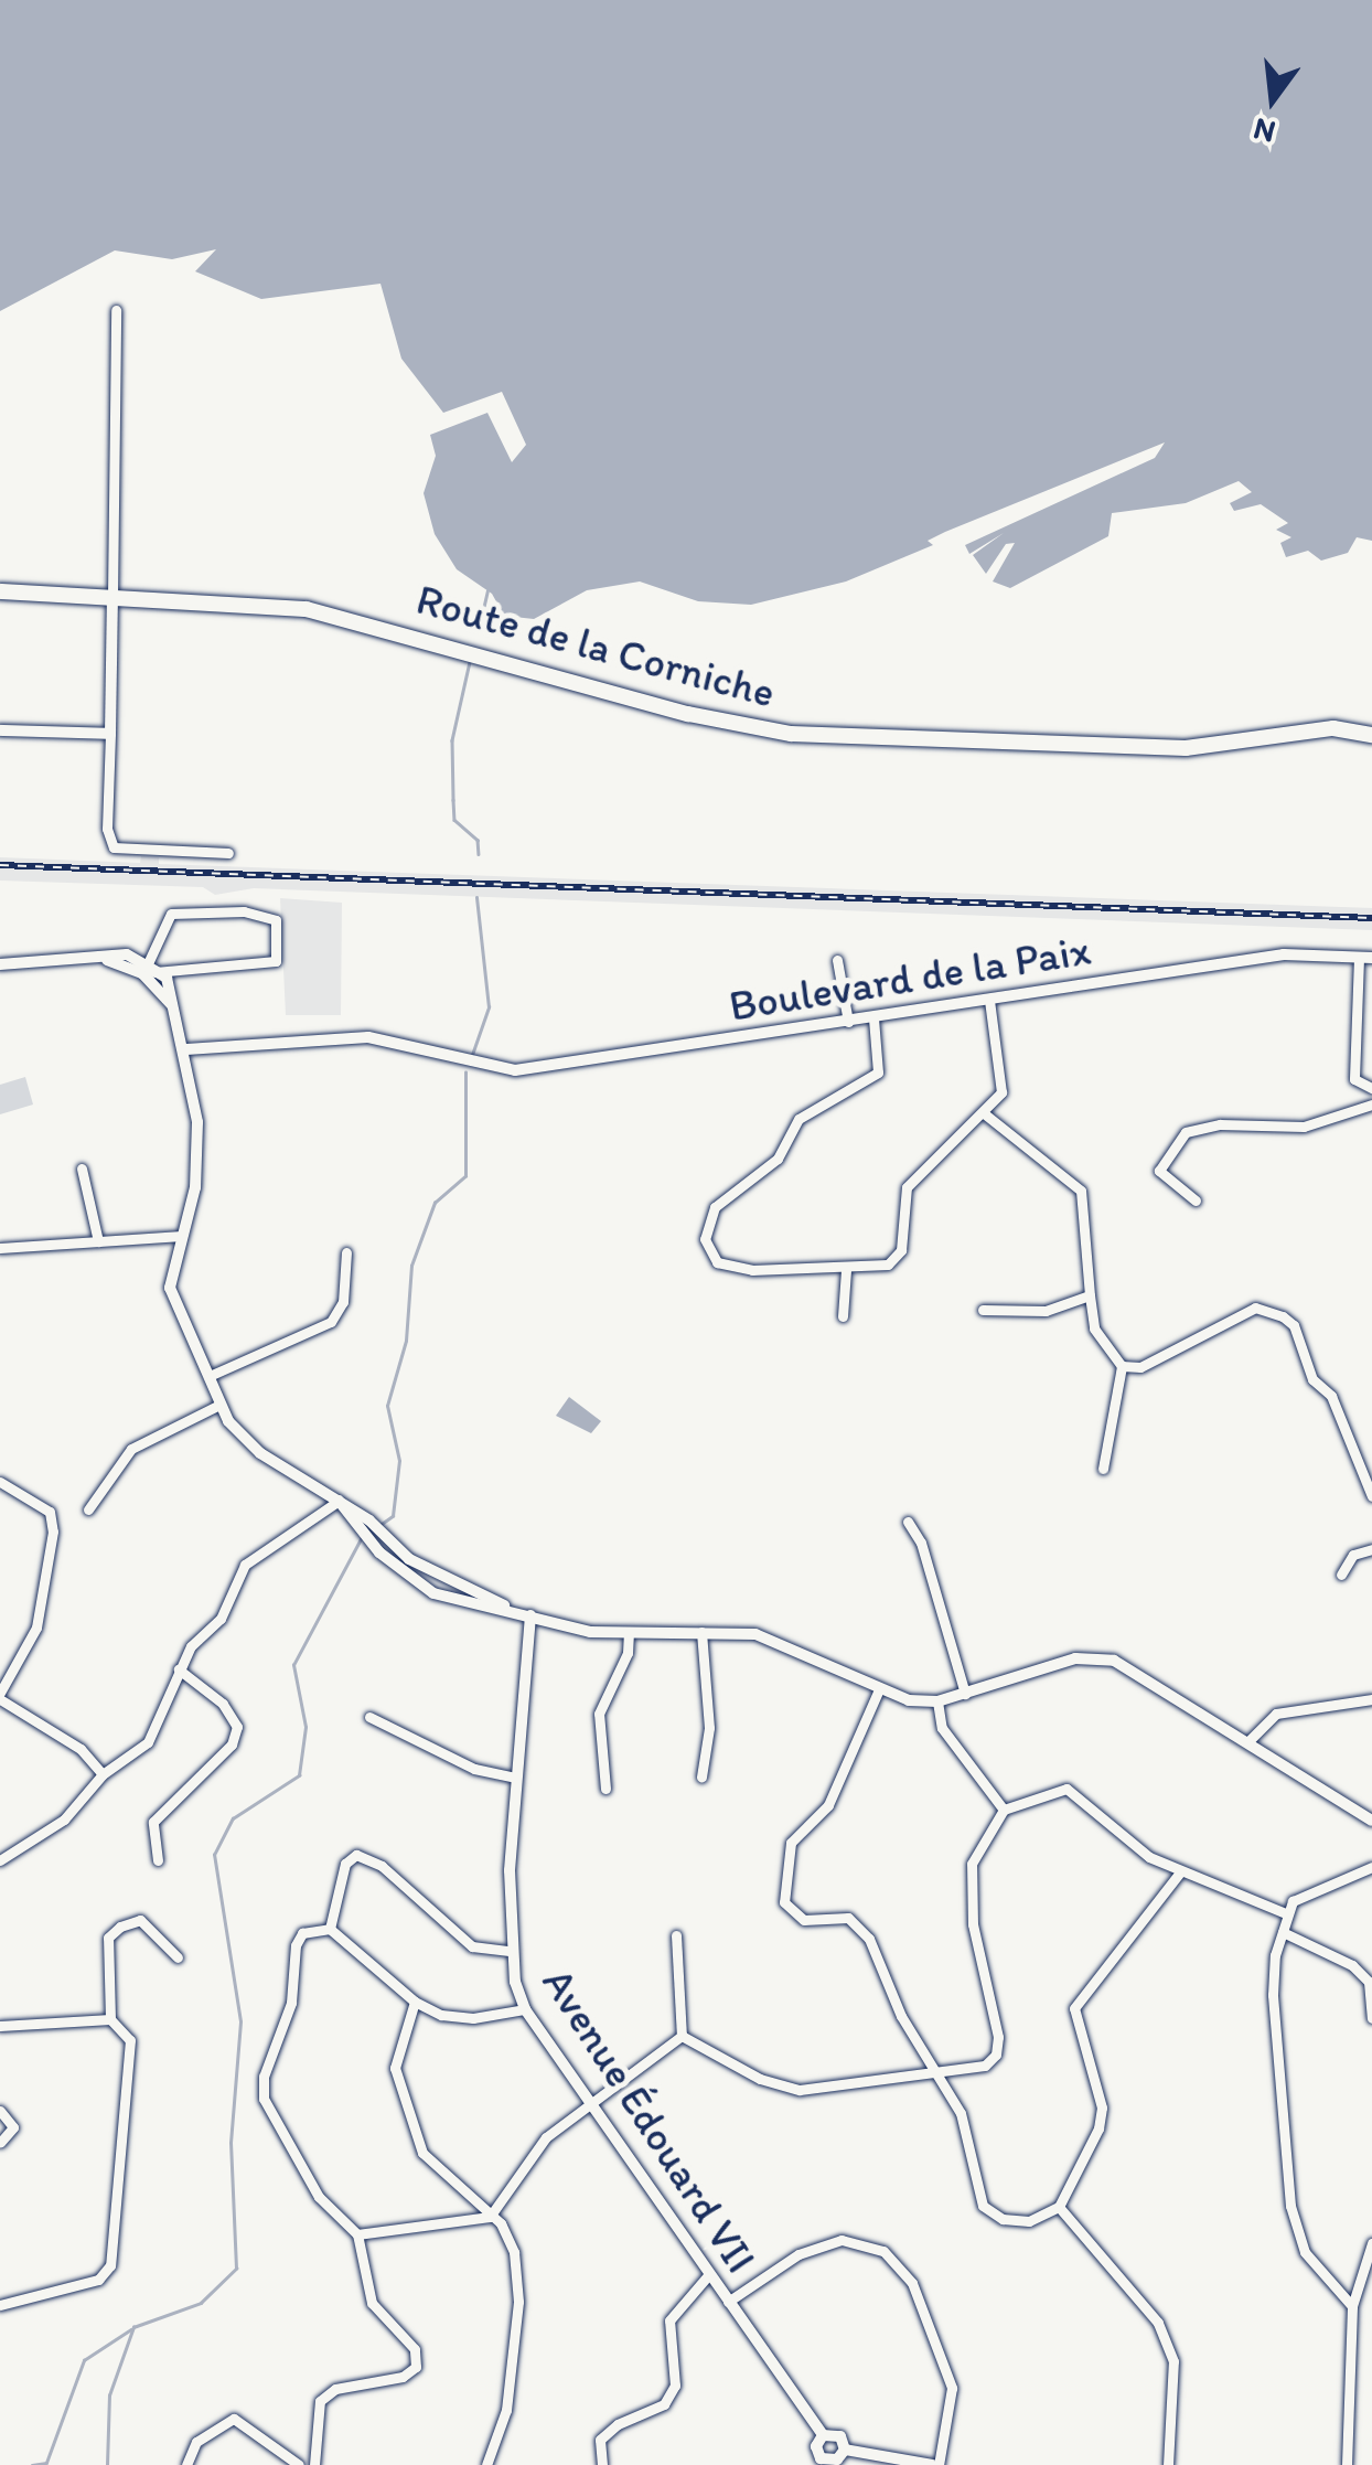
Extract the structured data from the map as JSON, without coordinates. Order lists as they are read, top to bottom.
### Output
{
  "streets": {
    "main road": ["Route de la Corniche"],
    "street": ["Boulevard de la Paix", "Avenue Édouard VII"]
  },
  "north": "bottom"
}
